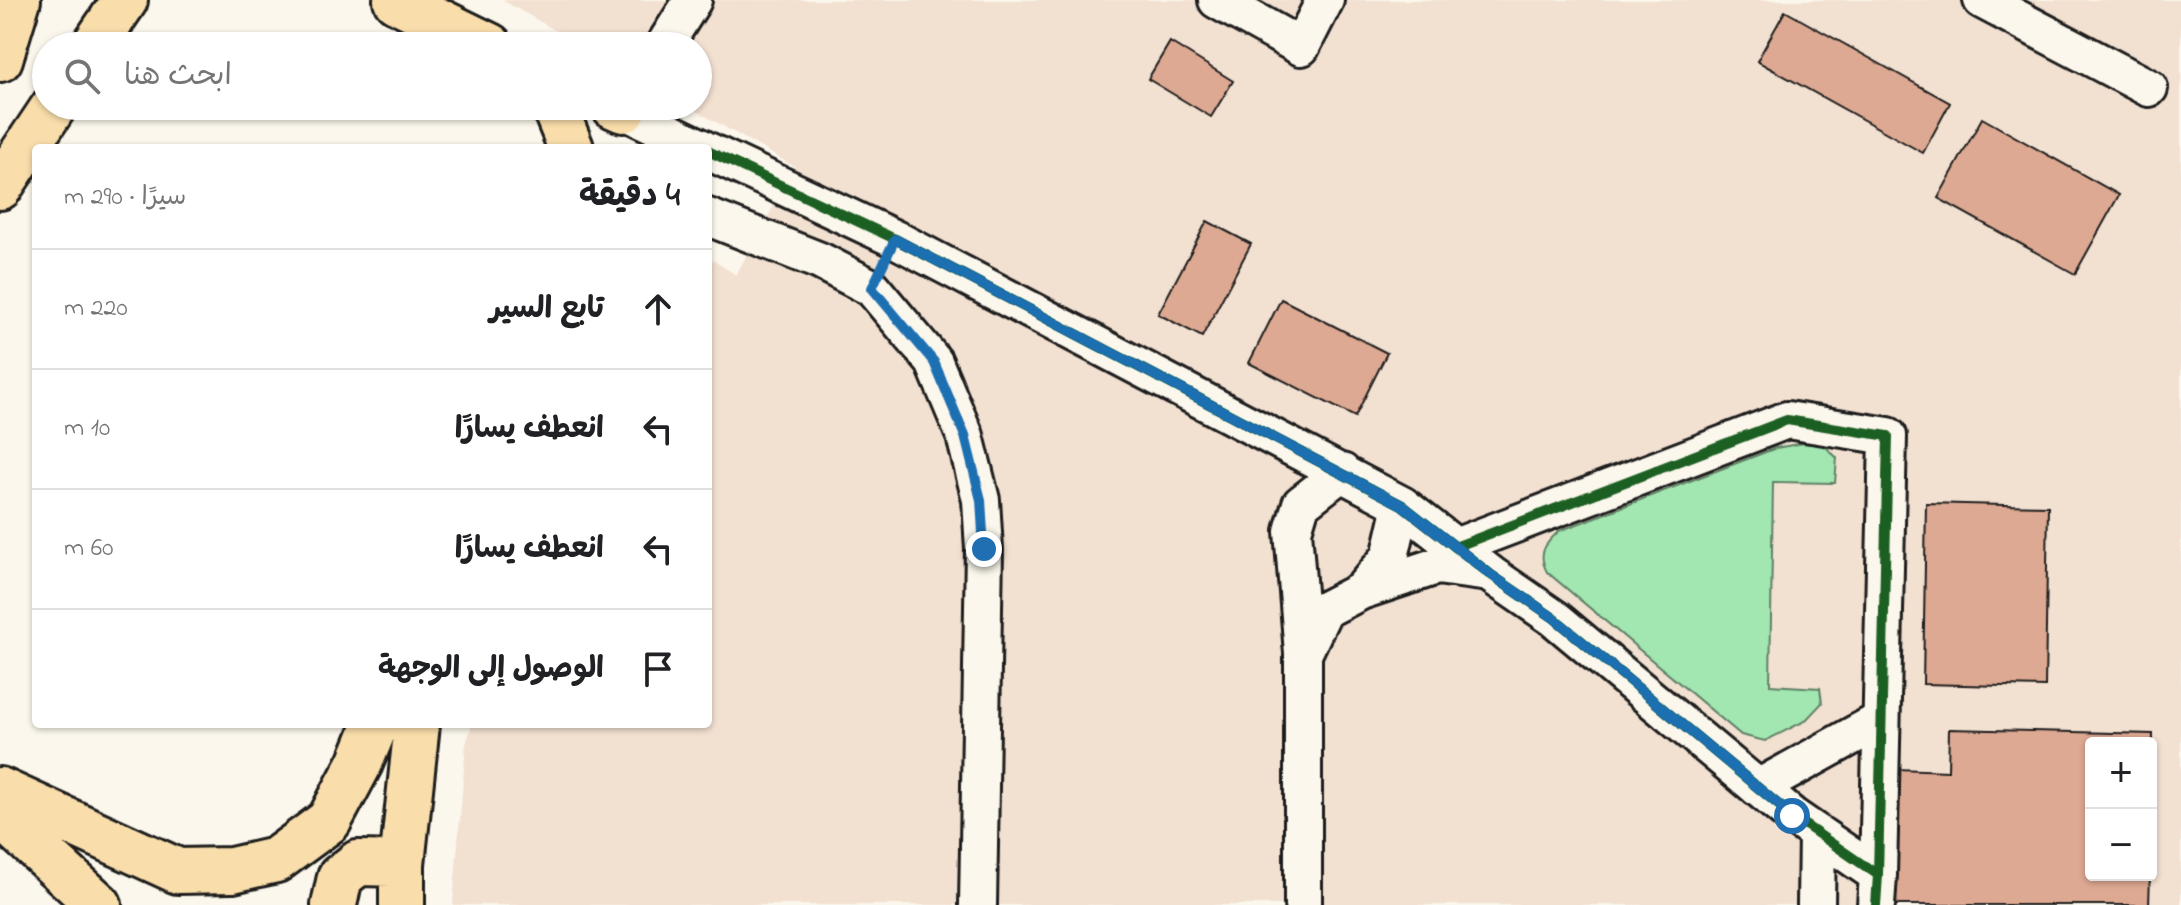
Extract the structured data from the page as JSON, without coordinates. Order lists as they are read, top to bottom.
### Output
{
  "page": {
    "search": "ابحث هنا",
    "heading": ["4 دقيقة", "سيرًا · 290 m"],
    "list": [
      ["تابع السير", "220 m"],
      ["انعطف يسارًا", "10 m"],
      ["انعطف يسارًا", "60 m"],
      "الوصول إلى الوجهة"
    ],
    "map_buttons": ["+", "−"]
  }
}
